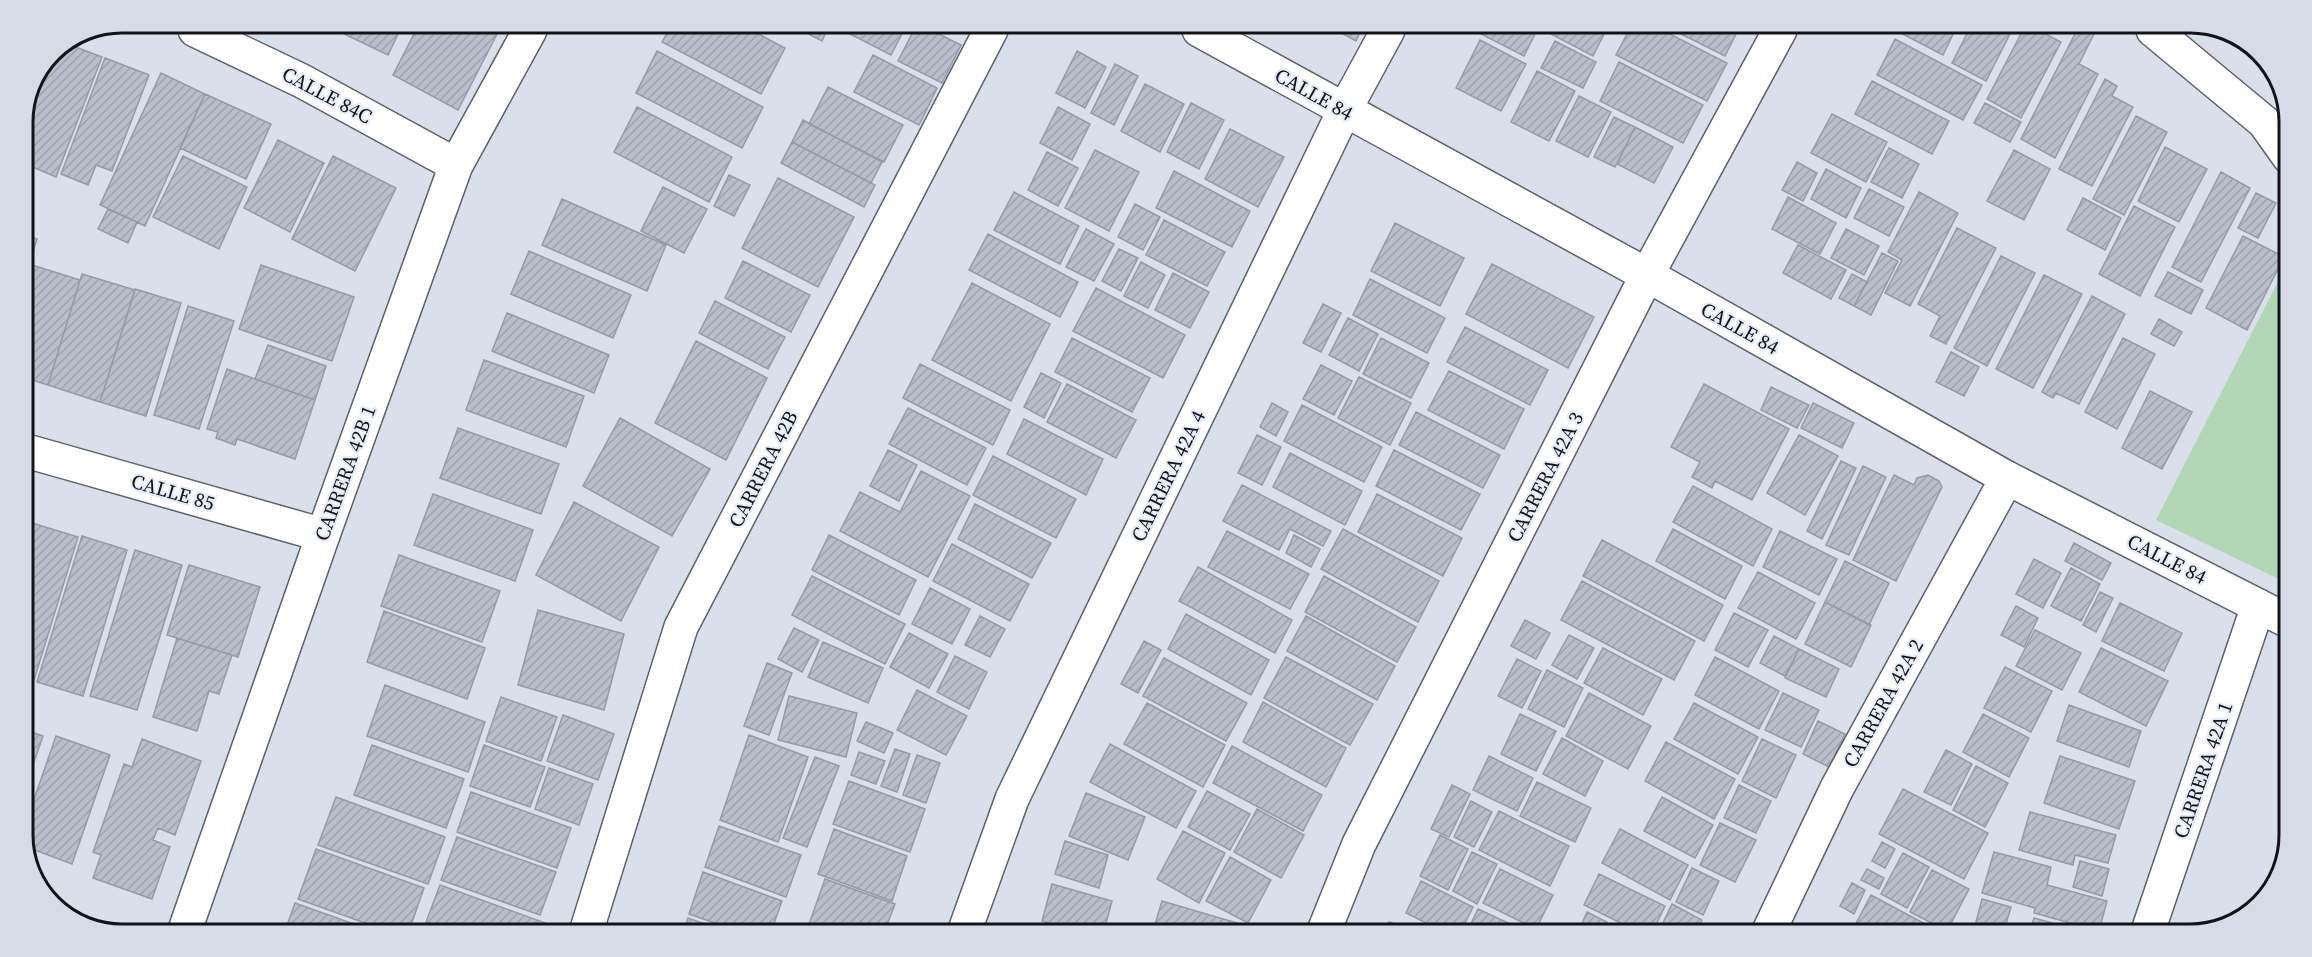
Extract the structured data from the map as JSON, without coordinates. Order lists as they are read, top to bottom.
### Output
{
  "streets": {
    "street": [
      "CALLE 84",
      "CALLE 84C",
      "CARRERA 42B",
      "CARRERA 42B 1",
      "CARRERA 42A 4",
      "CARRERA 42A 3",
      "CALLE 85",
      "CARRERA 42A 2",
      "CARRERA 42A 1"
    ]
  },
  "crossings": [
    ["CALLE 84", "CARRERA 42A 4"],
    ["CALLE 84", "CARRERA 42A 3"],
    ["CALLE 84", "CARRERA 42A 2"],
    ["CALLE 84", "CARRERA 42A 1"],
    ["CALLE 84C", "CARRERA 42B 1"],
    ["CARRERA 42B 1", "CALLE 85"]
  ]
}
